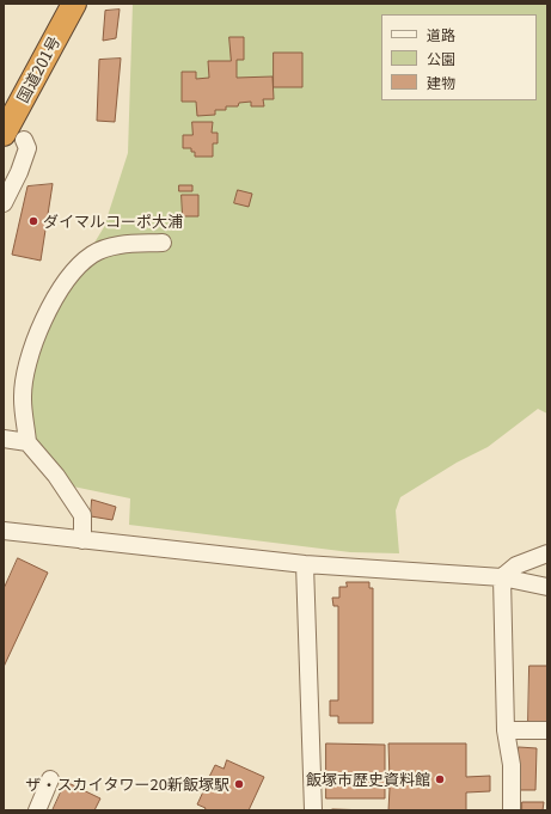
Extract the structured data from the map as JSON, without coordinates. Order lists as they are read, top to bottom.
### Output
{
  "streets": {
    "highway": ["国道201号"]
  },
  "places": ["ダイマルコーポ大浦", "飯塚市歴史資料館", "ザ・スカイタワー20新飯塚駅"],
  "legend": ["道路", "公園", "建物"]
}
